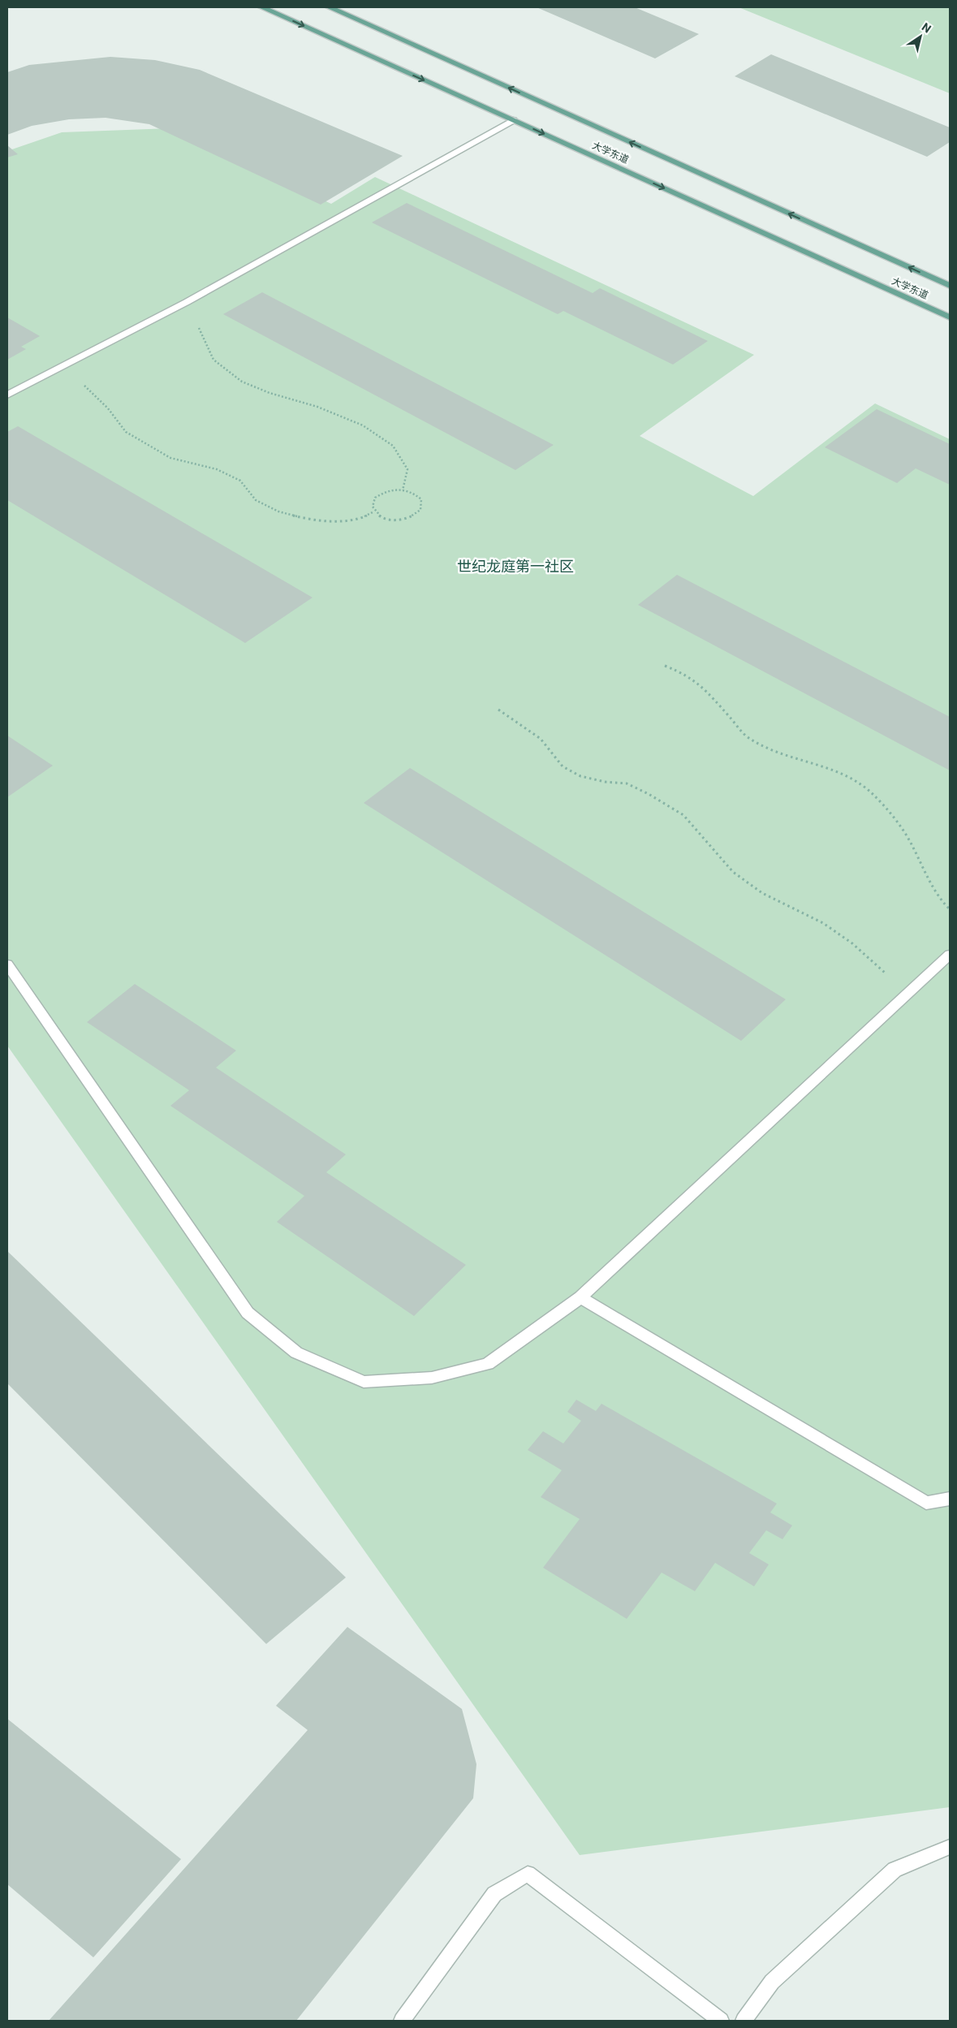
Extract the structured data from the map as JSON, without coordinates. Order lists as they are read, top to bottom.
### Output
{
  "streets": {
    "main road": ["大学东道"]
  },
  "districts": ["世纪龙庭第一社区"],
  "north": "top right"
}
